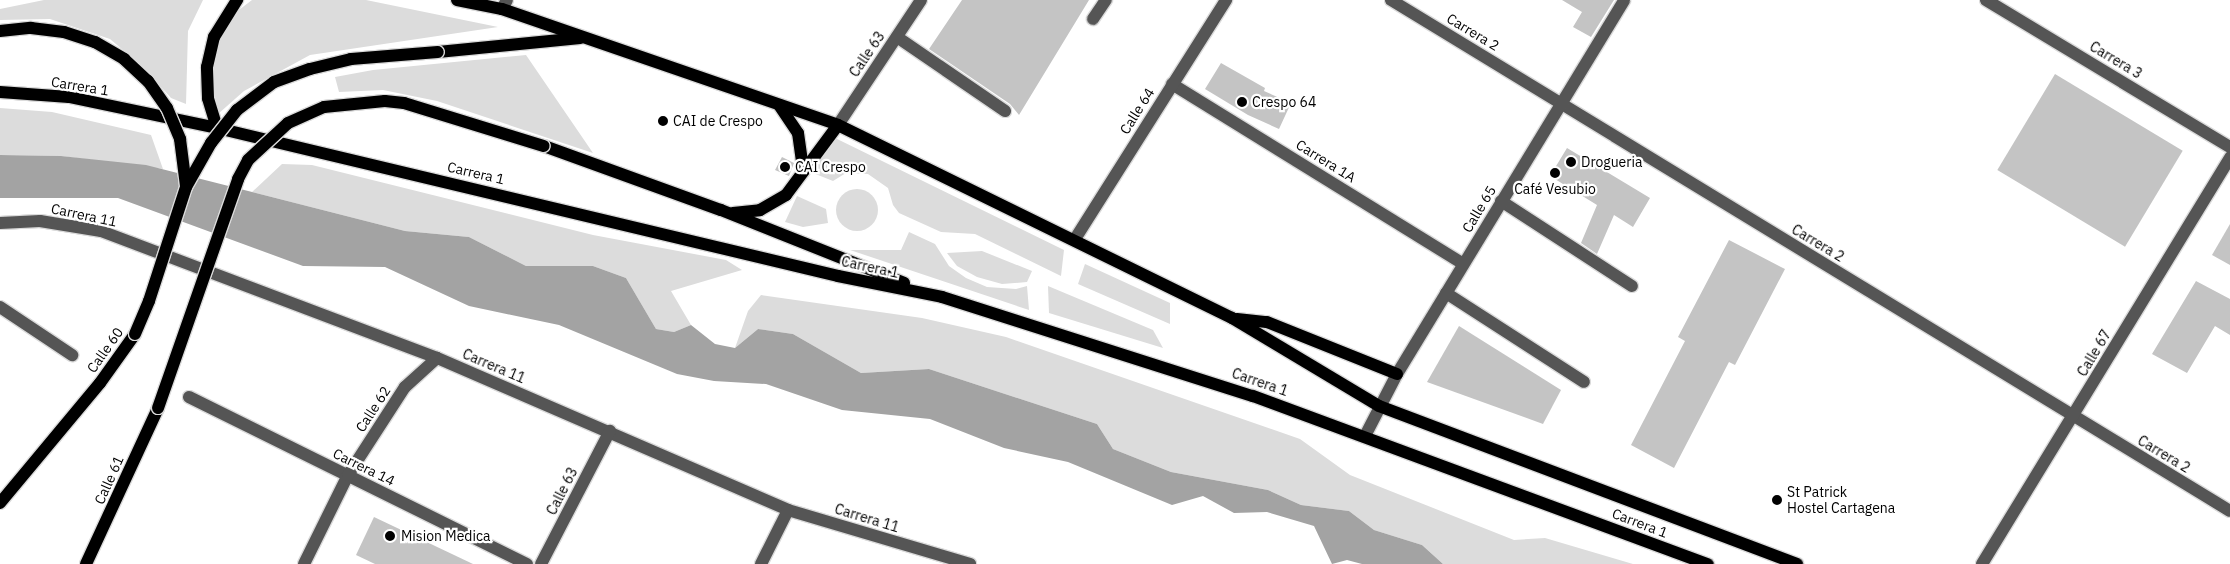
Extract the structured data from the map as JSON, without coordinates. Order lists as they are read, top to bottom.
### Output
{
  "streets": {
    "main road": ["Carrera 1", "Calle 60", "Calle 61"],
    "street": [
      "Carrera 2",
      "Calle 63",
      "Carrera 3",
      "Calle 64",
      "Carrera 1A",
      "Calle 65",
      "Carrera 11",
      "Calle 67",
      "Calle 62",
      "Carrera 14"
    ]
  },
  "crossings": [
    ["Carrera 2", "Calle 65"],
    ["Carrera 2", "Calle 67"],
    ["Calle 63", "Carrera 1"],
    ["Calle 63", "Carrera 11"],
    ["Carrera 1", "Calle 64"],
    ["Carrera 1", "Calle 65"],
    ["Carrera 1", "Calle 60"],
    ["Calle 64", "Carrera 1A"],
    ["Carrera 1A", "Calle 65"],
    ["Carrera 11", "Calle 62"],
    ["Calle 62", "Carrera 14"]
  ],
  "places": [
    "Crespo 64",
    "CAI de Crespo",
    "Drogueria",
    "CAI Crespo",
    "Café Vesubio",
    "St Patrick Hostel Cartagena",
    "Mision Medica"
  ]
}
